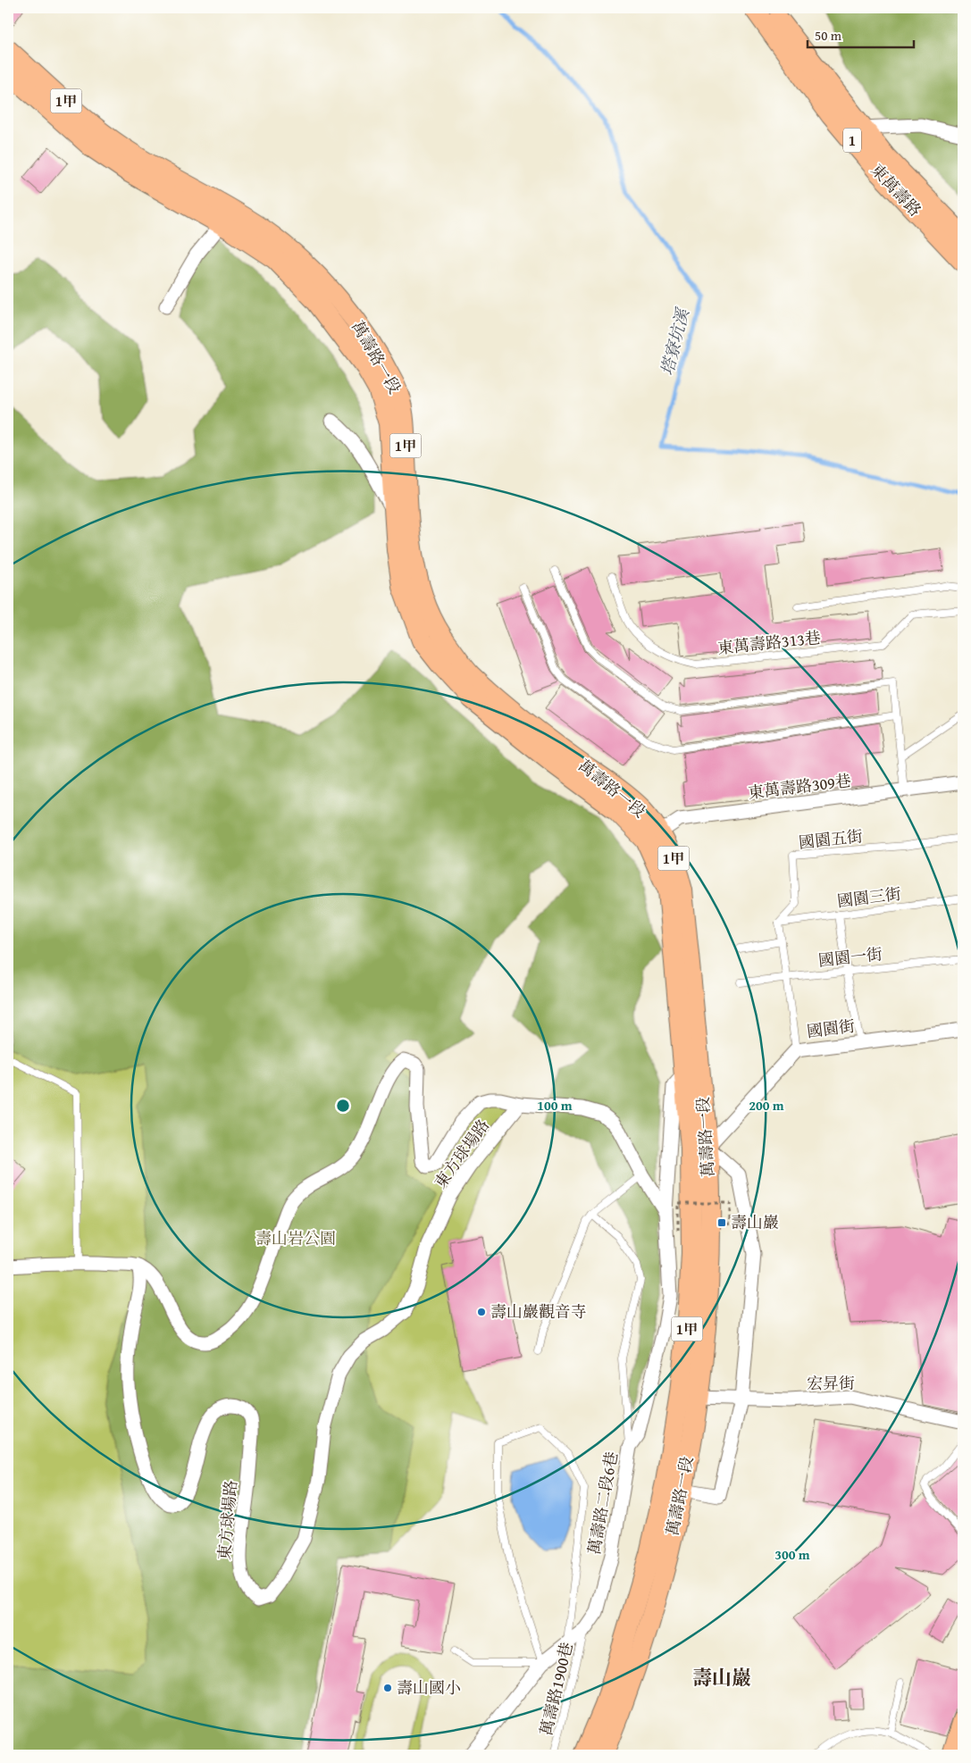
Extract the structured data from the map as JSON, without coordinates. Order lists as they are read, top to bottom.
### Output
{
  "streets": {
    "main road": [
      "1甲",
      "1",
      "東萬壽路",
      "萬壽路一段"
    ],
    "street": [
      "東萬壽路309巷",
      "國園街",
      "東方球場路",
      "宏昇街",
      "萬壽路二段6巷"
    ],
    "lane": [
      "東萬壽路313巷",
      "國園五街",
      "國園三街",
      "國園一街",
      "萬壽路1900巷"
    ]
  },
  "crossings": [
    ["萬壽路一段", "東萬壽路309巷"],
    ["萬壽路一段", "國園街"],
    ["萬壽路一段", "宏昇街"],
    ["國園五街", "國園三街"],
    ["東方球場路", "萬壽路二段6巷"],
    ["萬壽路二段6巷", "萬壽路1900巷"]
  ],
  "districts": ["壽山巖"],
  "water": ["塔寮坑溪"],
  "parks": ["壽山岩公園"],
  "places": {
    "transit": ["壽山巖"],
    "other": ["壽山巖觀音寺", "壽山國小"]
  },
  "scale_bar": "50 m",
  "rings": ["100 m", "200 m", "300 m"]
}
